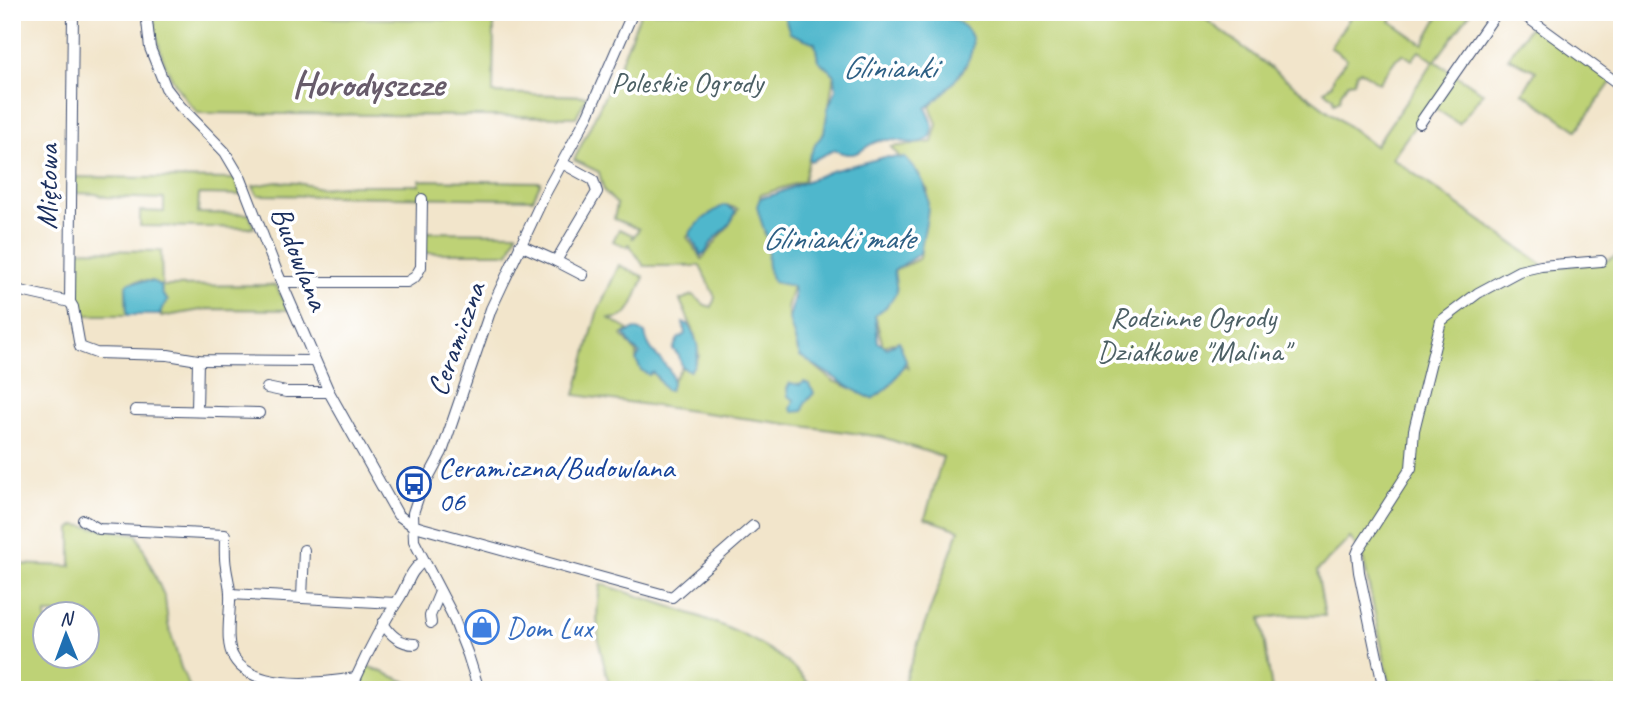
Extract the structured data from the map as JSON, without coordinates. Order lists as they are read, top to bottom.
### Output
{
  "streets": {
    "street": ["Miętowa", "Budowlana", "Ceramiczna"]
  },
  "crossings": [
    ["Budowlana", "Ceramiczna"]
  ],
  "districts": ["Horodyszcze"],
  "water": ["Glinianki", "Glinianki małe"],
  "parks": ["Poleskie Ogrody", "Rodzinne Ogrody Działkowe \"Malina\""],
  "places": {
    "bus stop": ["Ceramiczna/Budowlana 06"],
    "shop": ["Dom Lux"]
  },
  "north": "top"
}
